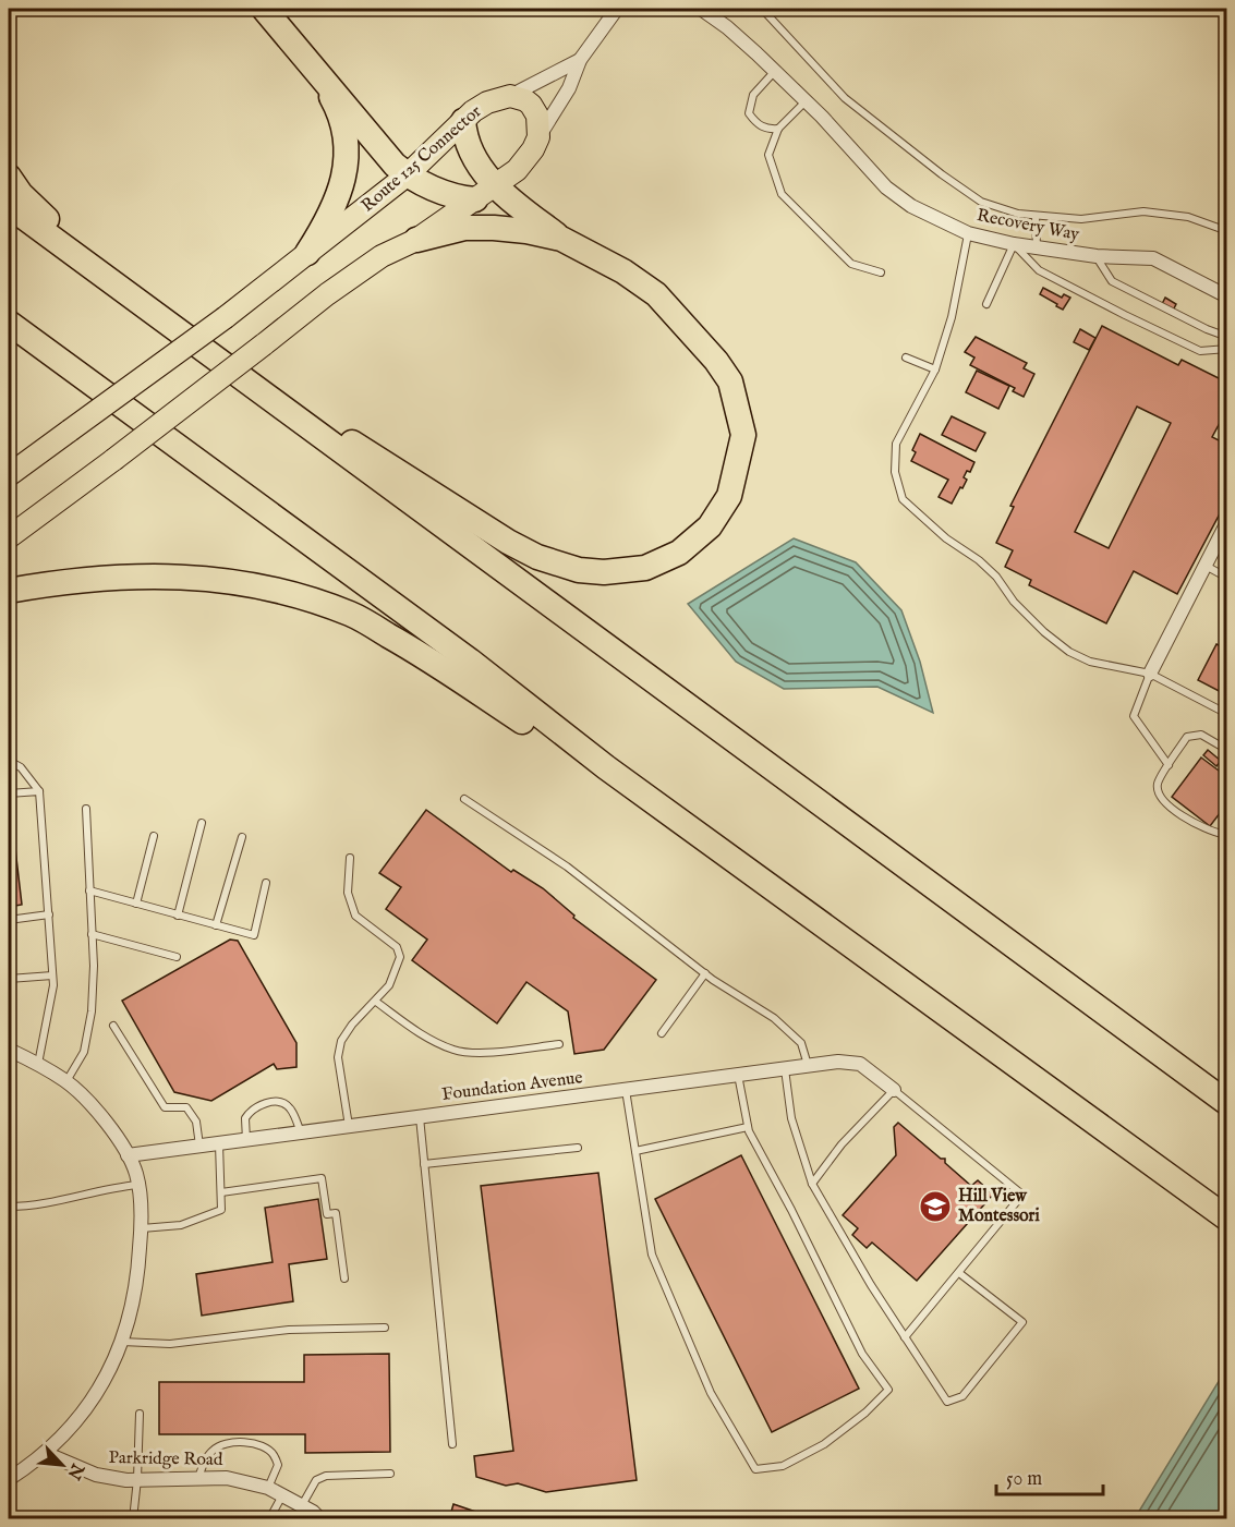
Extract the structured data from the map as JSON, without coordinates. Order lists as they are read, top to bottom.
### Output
{
  "streets": {
    "highway": ["Route 125 Connector"],
    "street": ["Recovery Way", "Foundation Avenue", "Parkridge Road"]
  },
  "places": {
    "school or university": ["Hill View Montessori"]
  },
  "scale_bar": "50 m",
  "north": "bottom right"
}
